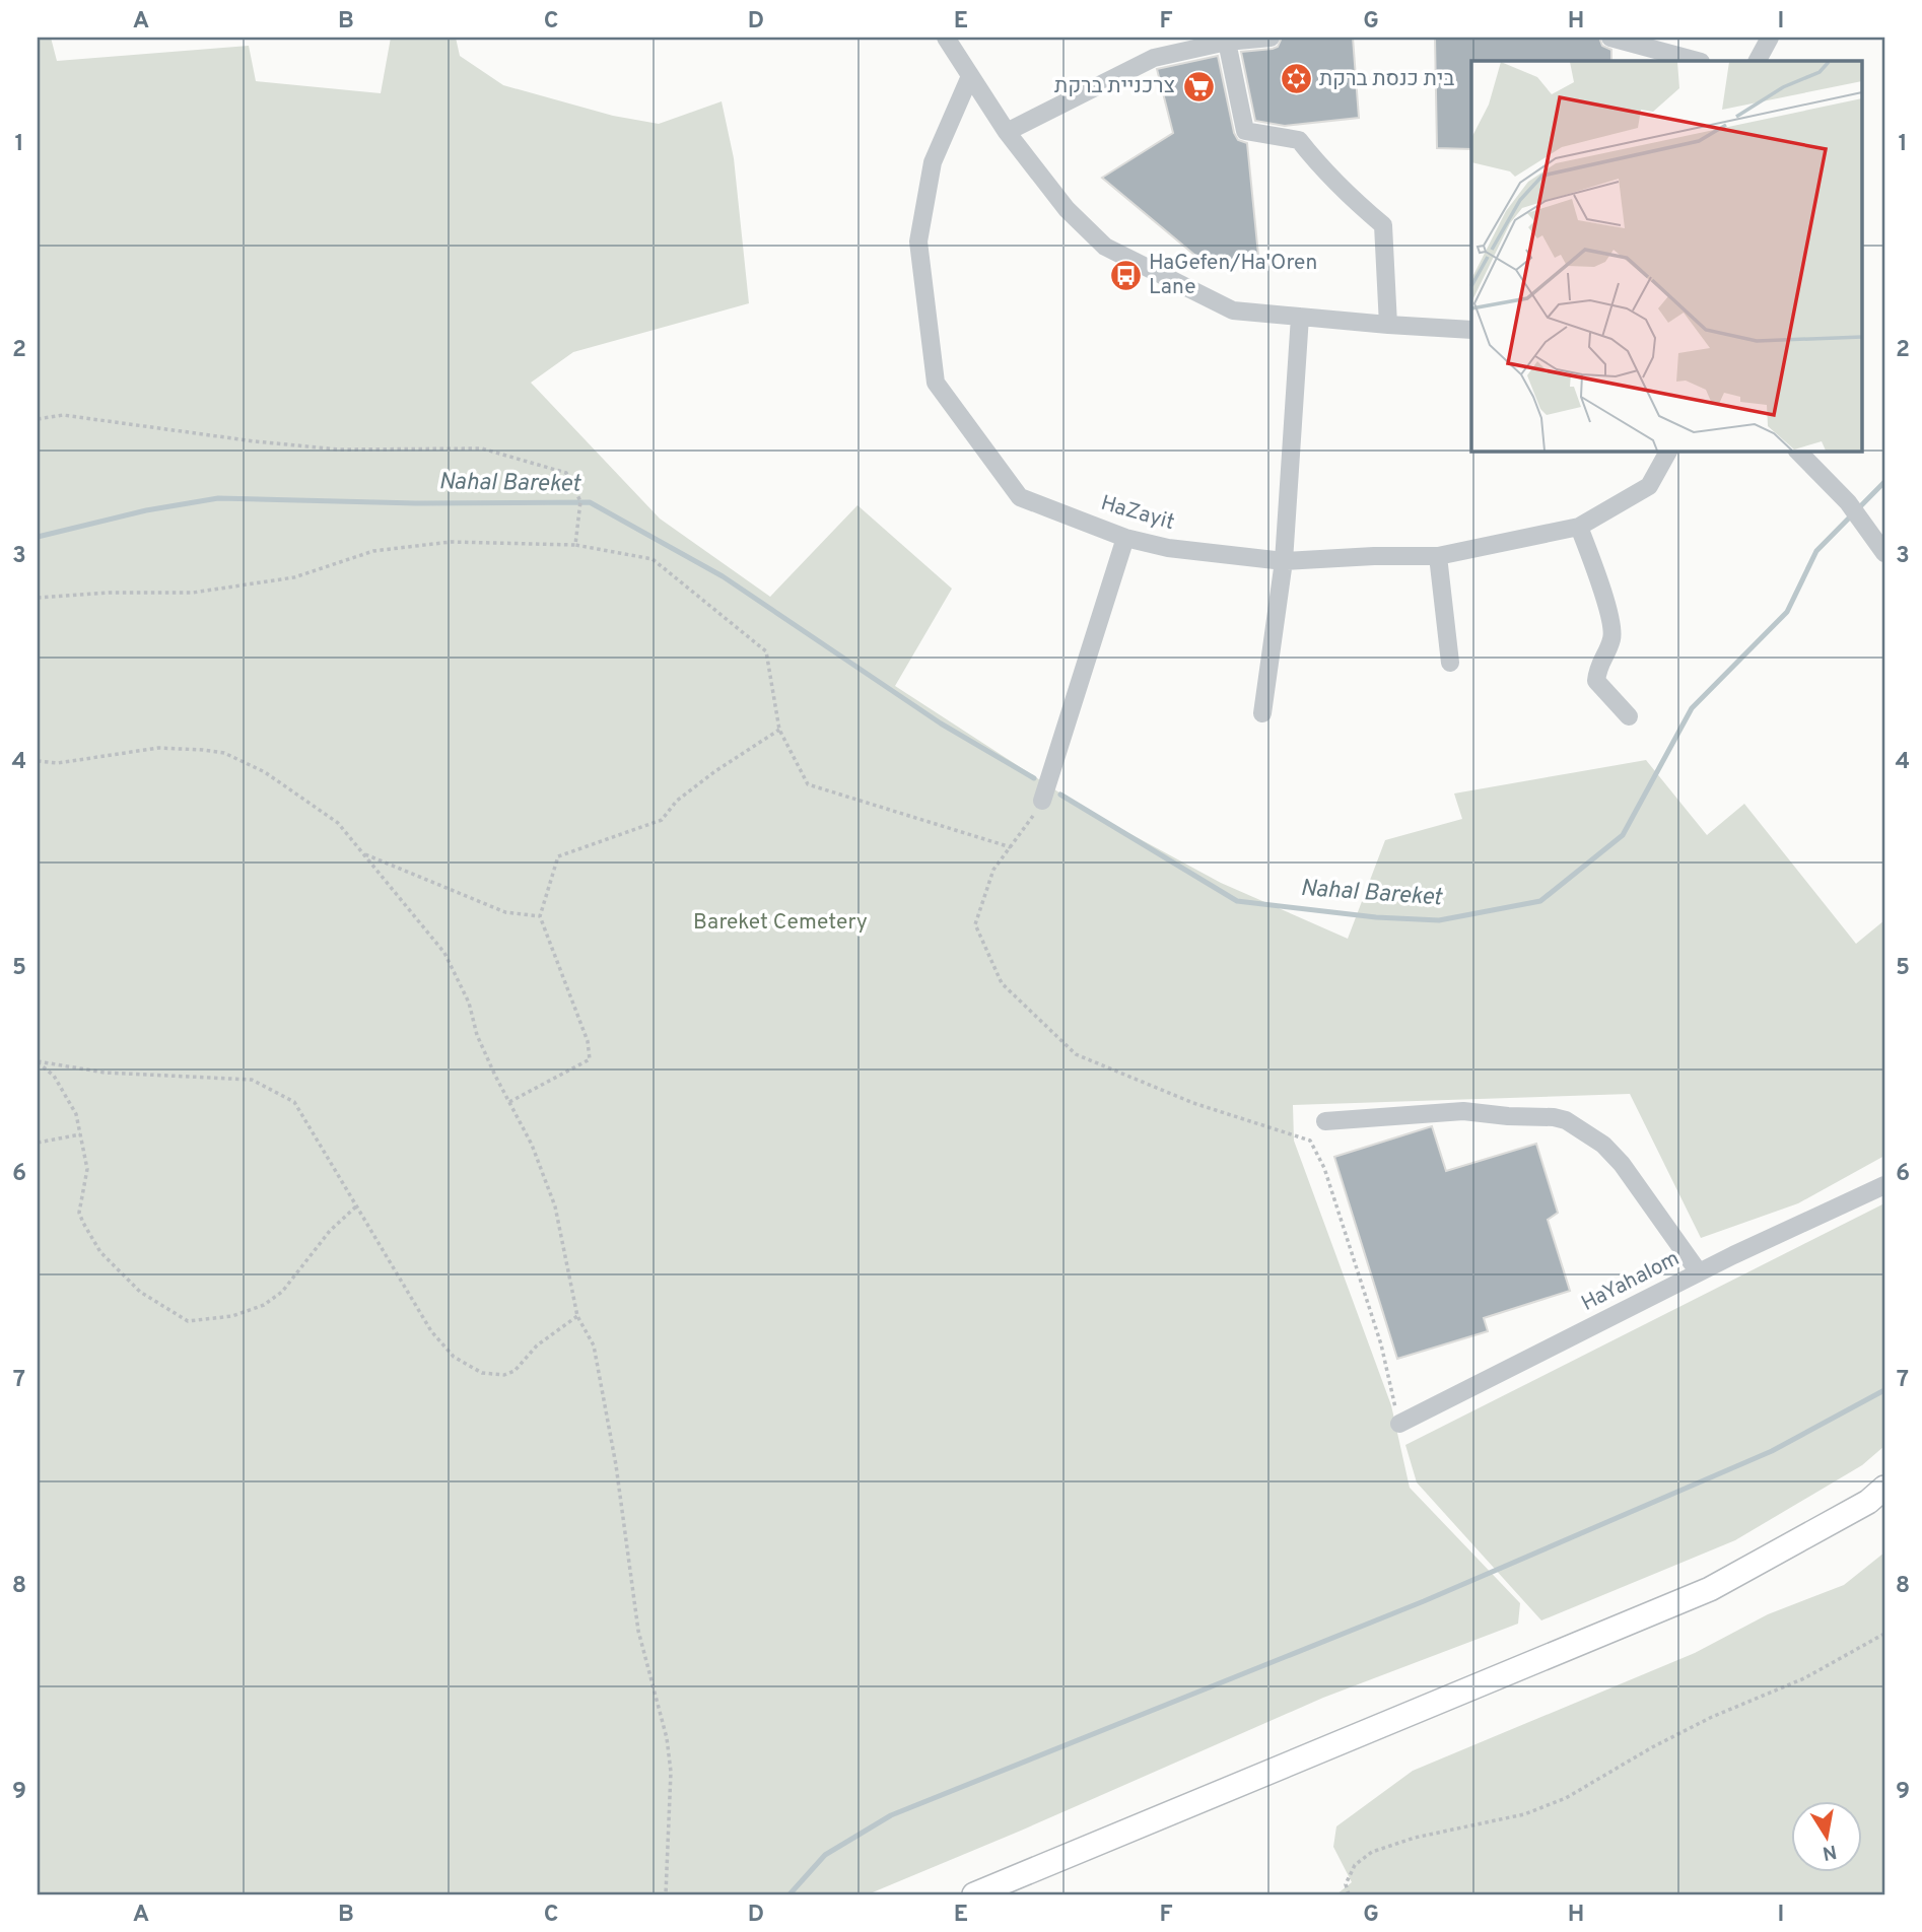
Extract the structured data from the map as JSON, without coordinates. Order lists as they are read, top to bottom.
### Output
{
  "streets": {
    "street": ["HaZayit", "HaYahalom"]
  },
  "water": ["Nahal Bareket"],
  "parks": ["Bareket Cemetery"],
  "places": {
    "synagogue": ["בית כנסת ברקת"],
    "supermarket": ["צרכניית ברקת"],
    "bus stop": ["HaGefen/Ha'Oren Lane"]
  },
  "north": "bottom",
  "grid": {
    "columns": [
      "A",
      "B",
      "C",
      "D",
      "E",
      "F",
      "G",
      "H",
      "I"
    ],
    "rows": [
      "1",
      "2",
      "3",
      "4",
      "5",
      "6",
      "7",
      "8",
      "9"
    ]
  }
}
